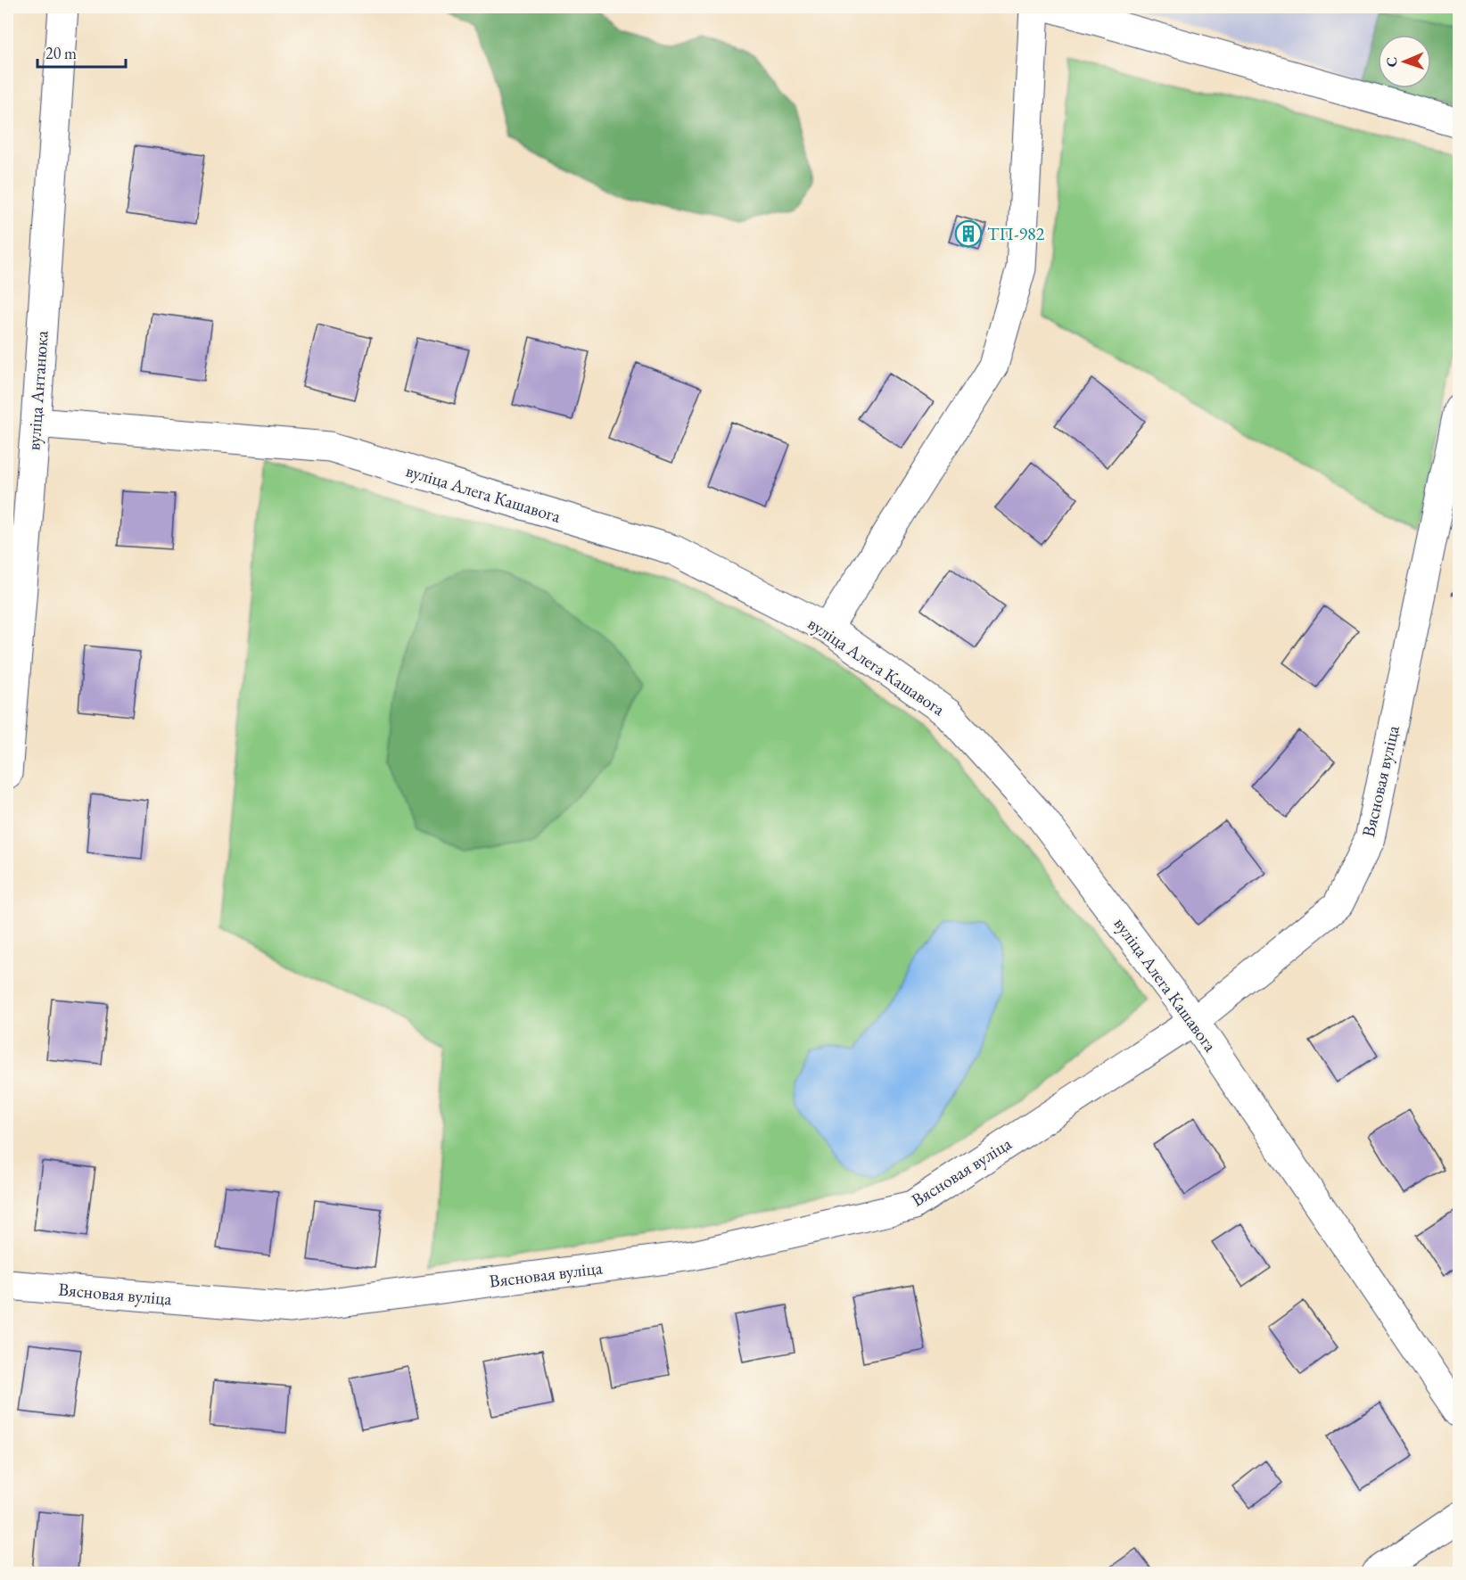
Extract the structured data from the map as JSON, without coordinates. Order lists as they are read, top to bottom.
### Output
{
  "streets": {
    "street": ["вуліца Антанюка", "вуліца Алега Кашавога", "Вясновая вуліца"]
  },
  "crossings": [
    ["вуліца Антанюка", "вуліца Алега Кашавога"],
    ["вуліца Алега Кашавога", "Вясновая вуліца"]
  ],
  "places": {
    "building": ["ТП-982"]
  },
  "scale_bar": "20 m",
  "north": "left"
}
